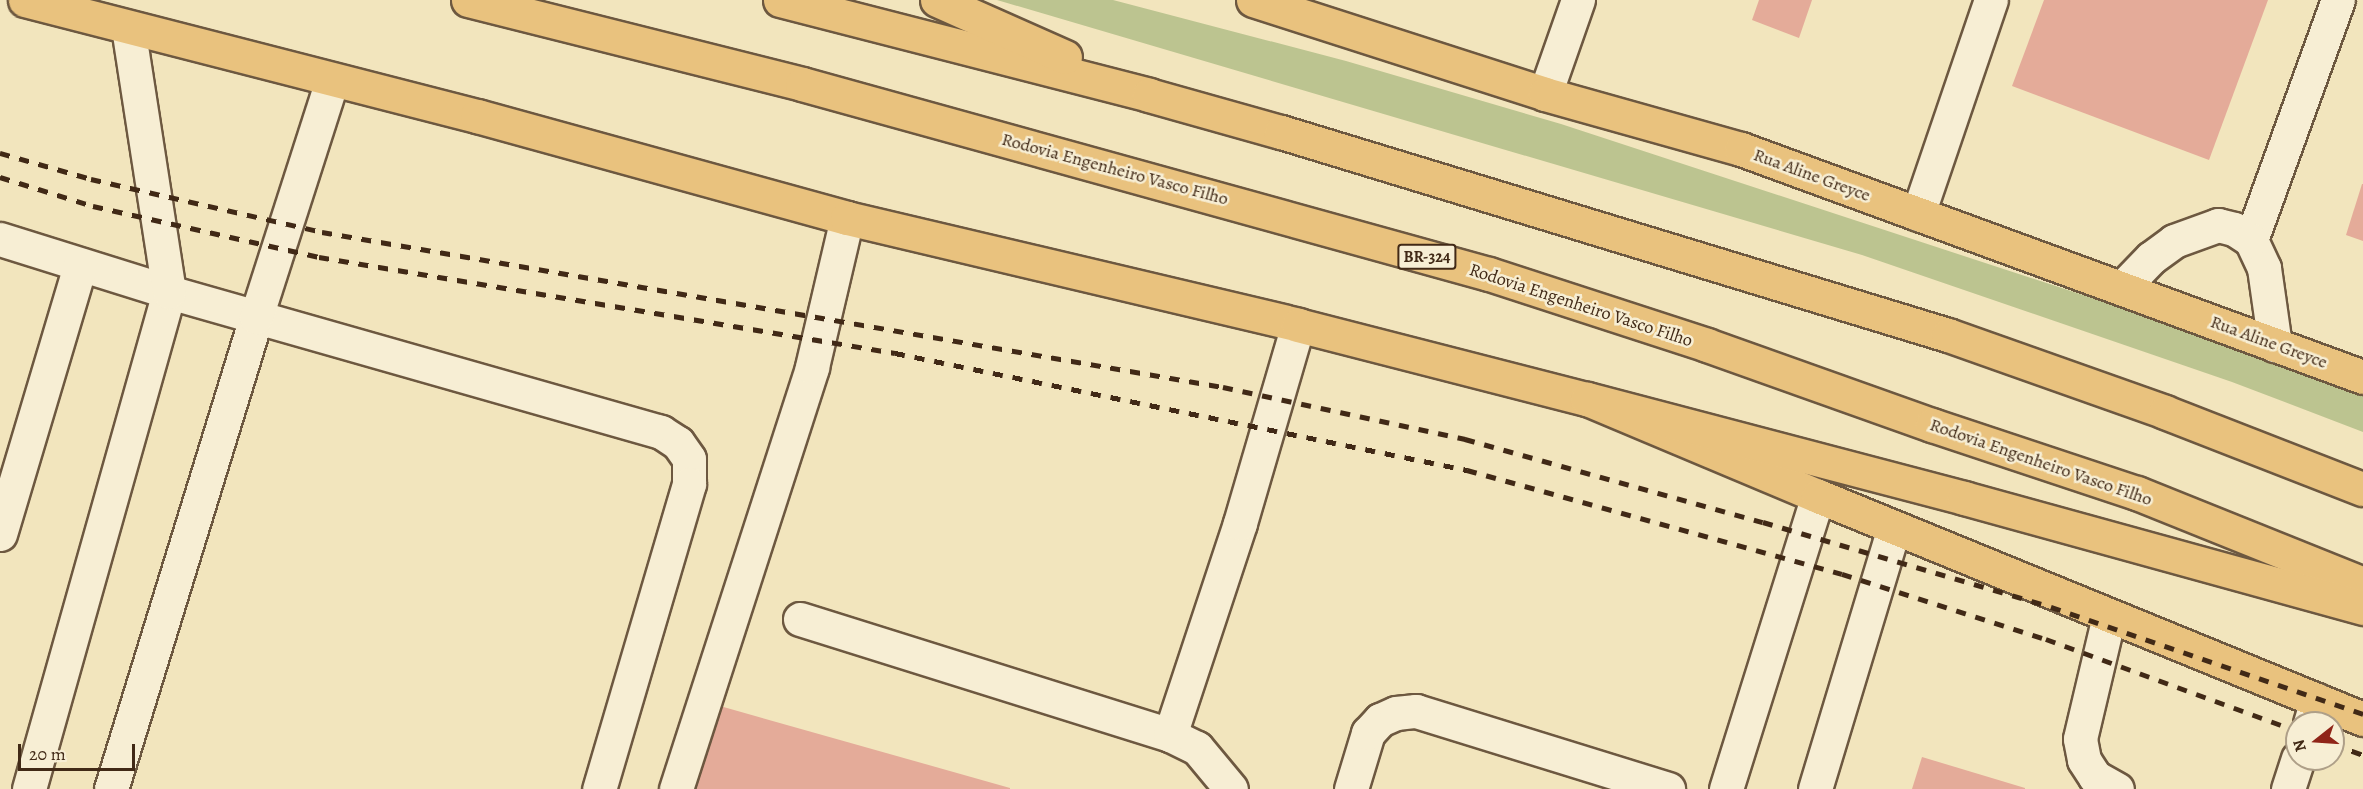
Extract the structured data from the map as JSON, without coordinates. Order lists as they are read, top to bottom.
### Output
{
  "streets": {
    "main road": ["Rodovia Engenheiro Vasco Filho", "Rua Aline Greyce", "BR-324"]
  },
  "scale_bar": "20 m",
  "north": "left"
}
